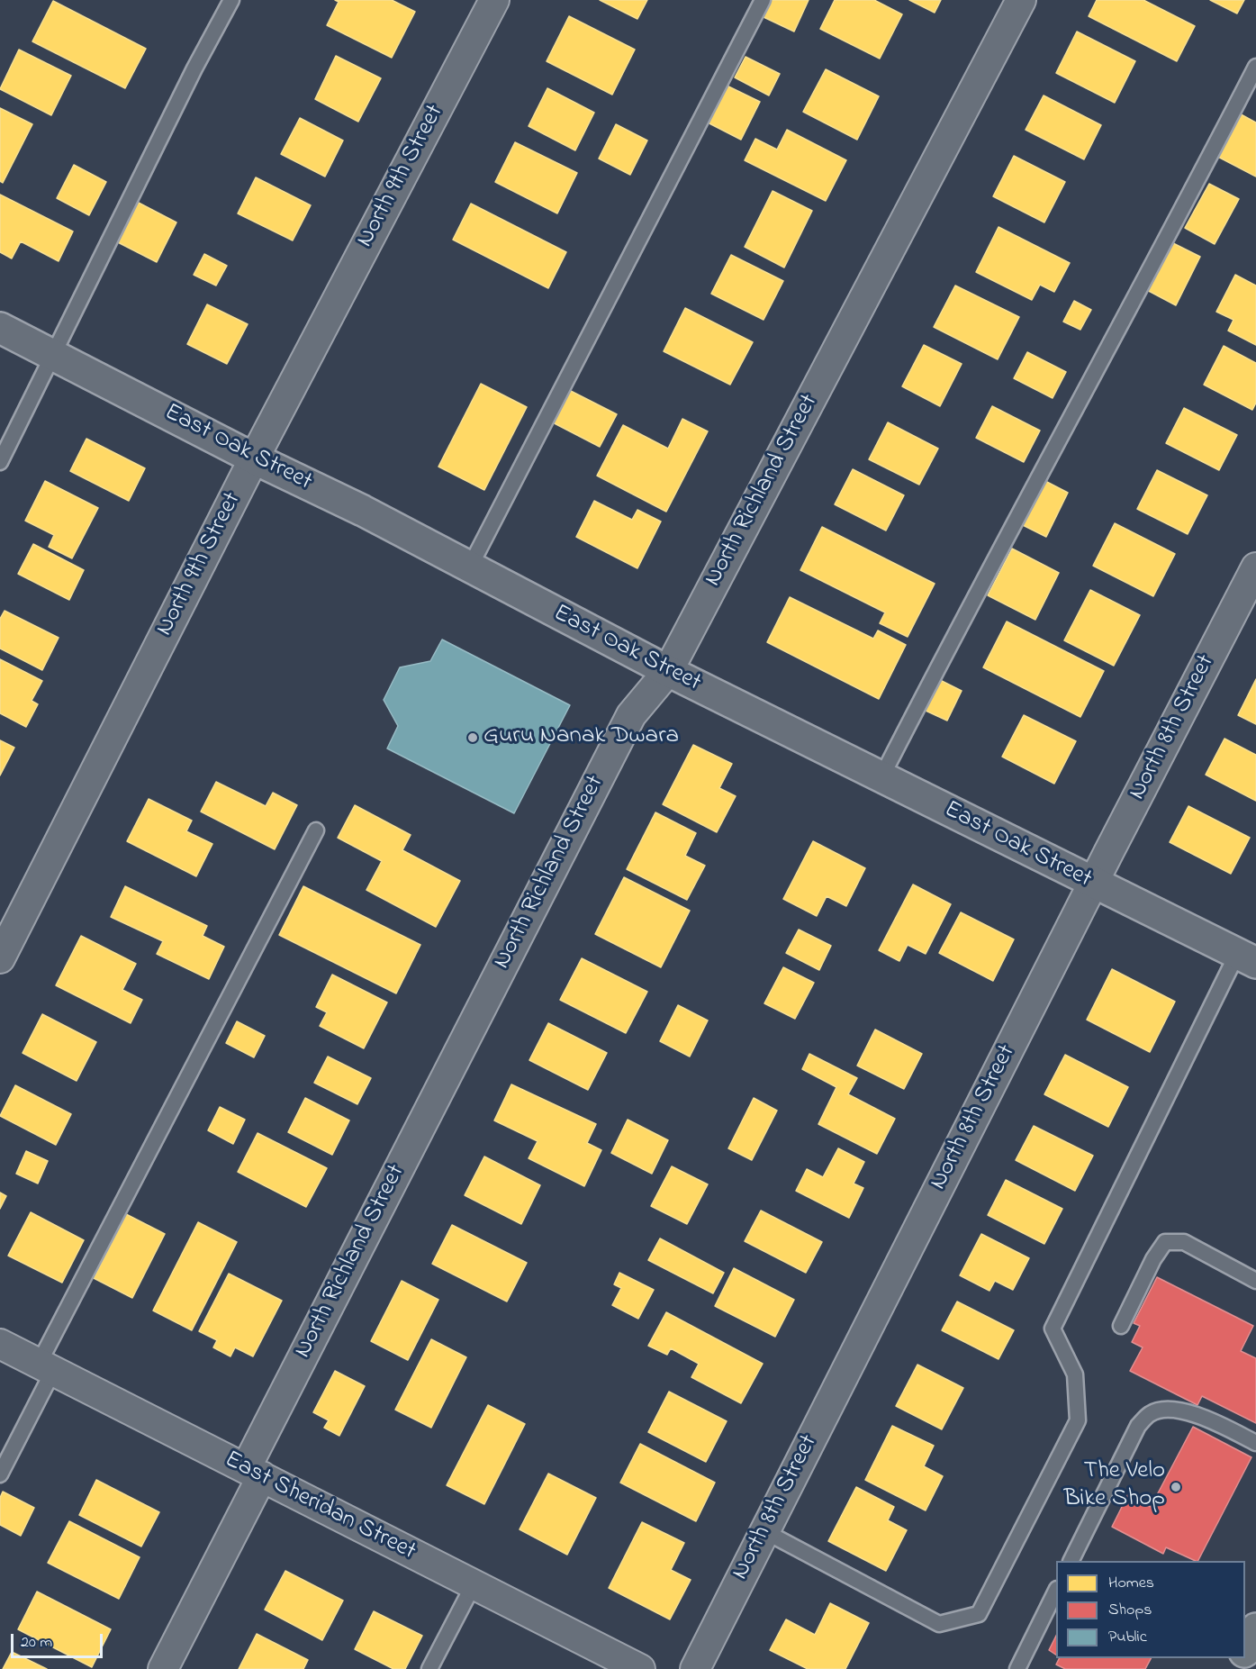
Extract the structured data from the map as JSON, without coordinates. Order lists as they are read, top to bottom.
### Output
{
  "streets": {
    "street": [
      "North 9th Street",
      "East Oak Street",
      "North Richland Street",
      "North 8th Street",
      "East Sheridan Street"
    ]
  },
  "crossings": [
    ["North 9th Street", "East Oak Street"],
    ["East Oak Street", "North Richland Street"],
    ["East Oak Street", "North 8th Street"],
    ["North Richland Street", "East Sheridan Street"]
  ],
  "places": ["Guru Nanak Dwara", "The Velo Bike Shop"],
  "legend": ["Homes", "Shops", "Public"],
  "scale_bar": "20 m"
}
